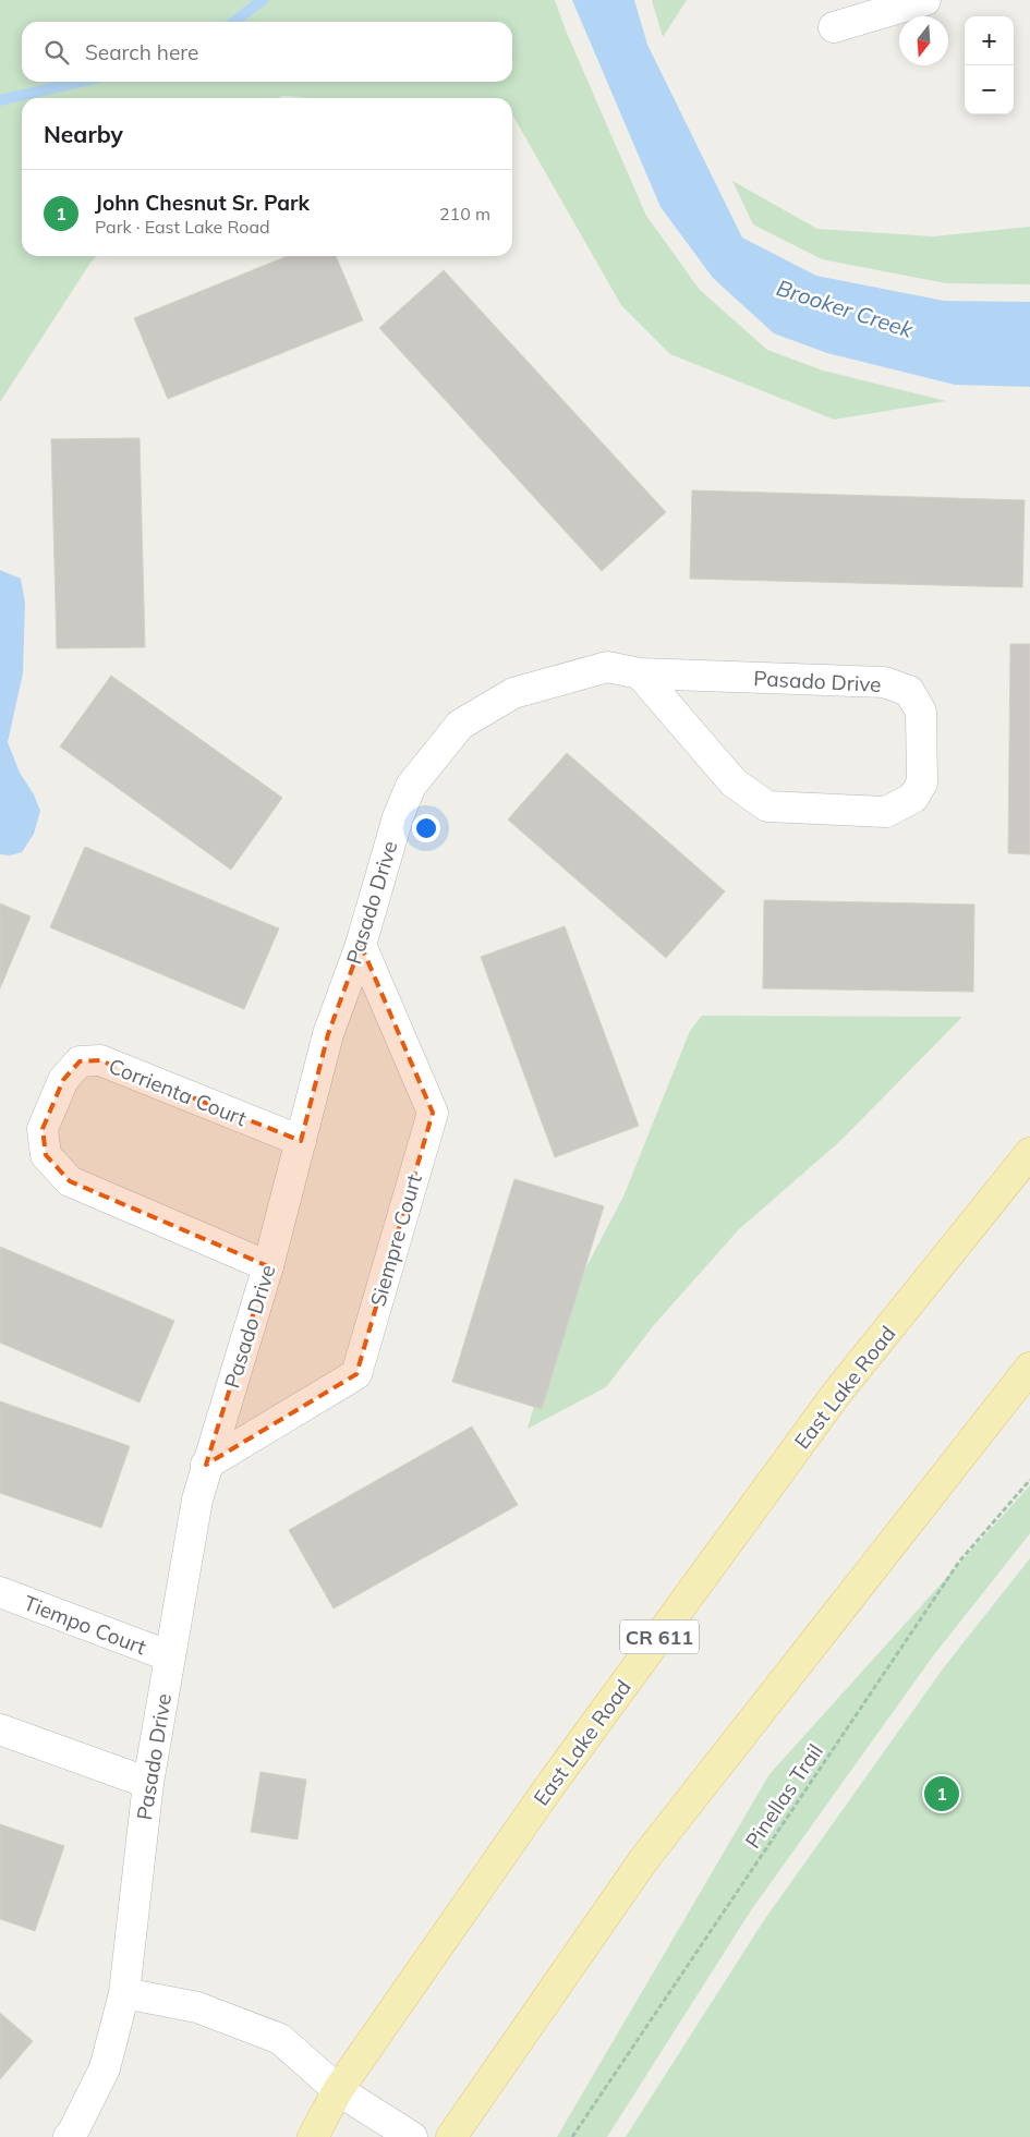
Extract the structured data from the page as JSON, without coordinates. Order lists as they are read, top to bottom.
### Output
{
  "streets": {
    "main road": ["East Lake Road", "CR 611"],
    "street": [
      "Pasado Drive",
      "Corrienta Court",
      "Siempre Court",
      "Tiempo Court"
    ],
    "path": ["Pinellas Trail"]
  },
  "crossings": [
    ["Pasado Drive", "Corrienta Court"],
    ["Pasado Drive", "Siempre Court"],
    ["Pasado Drive", "Tiempo Court"]
  ],
  "water": ["Brooker Creek"],
  "north": "bottom",
  "page": {
    "map_buttons": ["+", "−"],
    "search": "Search here",
    "heading": "Nearby",
    "list": [
      {
        "mark": "1",
        "name": "John Chesnut Sr. Park",
        "note": "Park · East Lake Road",
        "value": "210 m"
      }
    ],
    "pins": "1"
  }
}
